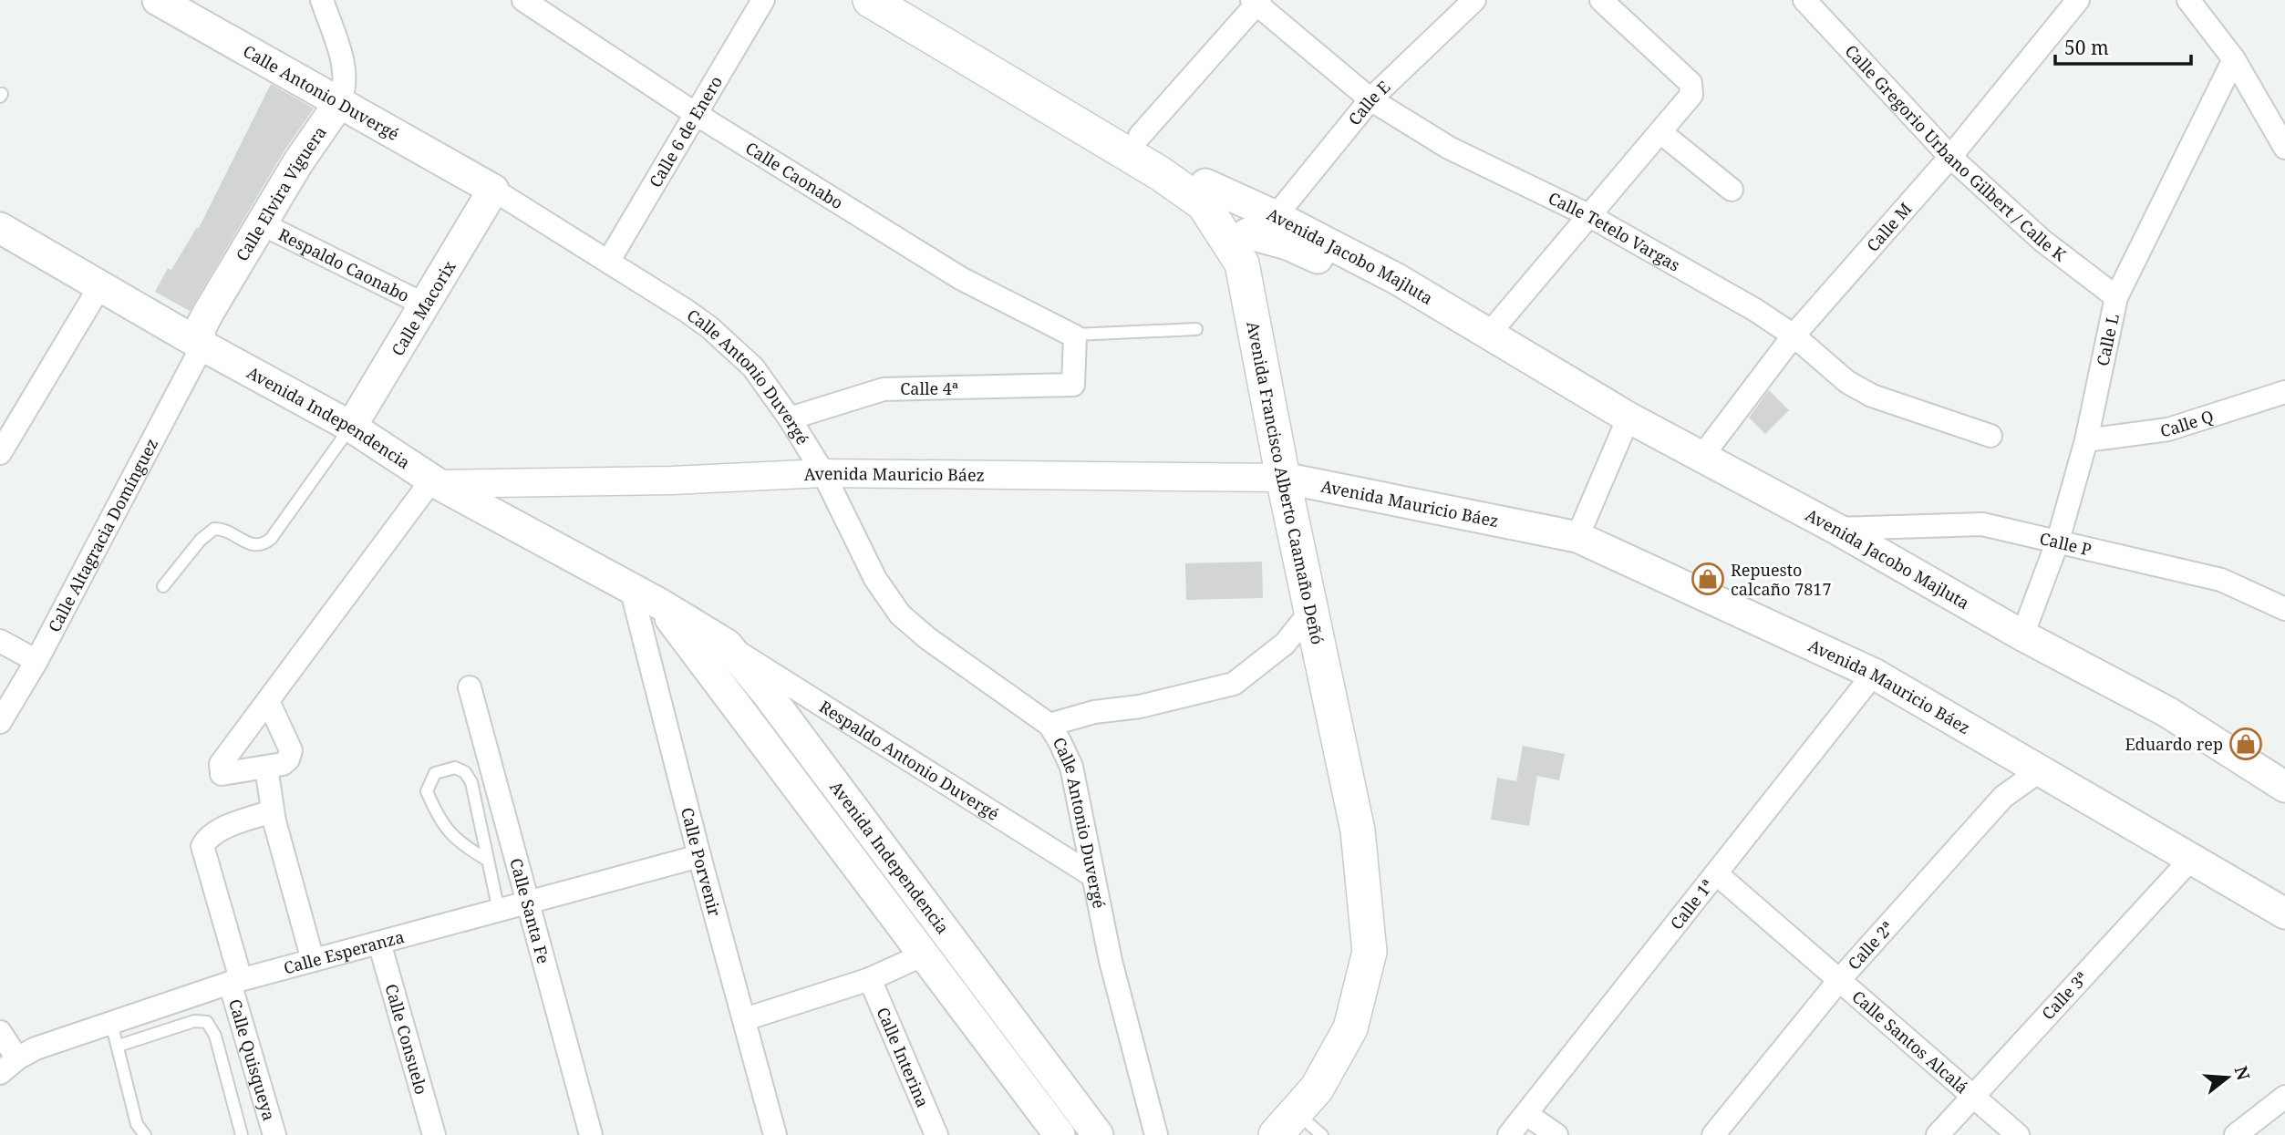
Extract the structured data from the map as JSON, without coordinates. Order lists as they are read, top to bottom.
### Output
{
  "streets": {
    "main road": [
      "Calle Antonio Duvergé",
      "Calle Elvira Viguera",
      "Avenida Jacobo Majluta",
      "Calle Macorix",
      "Avenida Independencia",
      "Avenida Mauricio Báez",
      "Avenida Francisco Alberto Caamaño Deñó"
    ],
    "street": [
      "Calle E",
      "Calle 6 de Enero",
      "Calle Gregorio Urbano Gilbert / Calle K",
      "Calle Caonabo",
      "Calle M",
      "Calle Tetelo Vargas",
      "Respaldo Caonabo",
      "Calle L",
      "Calle 4ª",
      "Calle Q",
      "Calle Altagracia Domínguez",
      "Calle P",
      "Respaldo Antonio Duvergé",
      "Calle Porvenir",
      "Calle 1ª",
      "Calle Santa Fe",
      "Calle 2ª",
      "Calle Esperanza",
      "Calle 3ª",
      "Calle Consuelo",
      "Calle Santos Alcalá",
      "Calle Interina",
      "Calle Quisqueya"
    ]
  },
  "crossings": [
    ["Calle Antonio Duvergé", "Calle 6 de Enero"],
    ["Calle Antonio Duvergé", "Calle Elvira Viguera"],
    ["Calle Antonio Duvergé", "Calle Macorix"],
    ["Calle Antonio Duvergé", "Calle 4ª"],
    ["Calle Antonio Duvergé", "Avenida Mauricio Báez"],
    ["Calle Antonio Duvergé", "Respaldo Antonio Duvergé"],
    ["Calle E", "Calle Tetelo Vargas"],
    ["Calle E", "Avenida Jacobo Majluta"],
    ["Calle 6 de Enero", "Calle Caonabo"],
    ["Calle Gregorio Urbano Gilbert / Calle K", "Calle M"],
    ["Calle Gregorio Urbano Gilbert / Calle K", "Calle L"],
    ["Calle Caonabo", "Calle 4ª"],
    ["Calle Elvira Viguera", "Respaldo Caonabo"],
    ["Calle Elvira Viguera", "Avenida Independencia"],
    ["Calle Elvira Viguera", "Calle Altagracia Domínguez"],
    ["Calle M", "Calle Tetelo Vargas"],
    ["Calle M", "Avenida Jacobo Majluta"],
    ["Avenida Jacobo Majluta", "Calle L"],
    ["Avenida Jacobo Majluta", "Avenida Francisco Alberto Caamaño Deñó"],
    ["Avenida Jacobo Majluta", "Calle P"],
    ["Respaldo Caonabo", "Calle Macorix"],
    ["Calle Macorix", "Avenida Independencia"],
    ["Calle L", "Calle Q"],
    ["Calle L", "Calle P"],
    ["Avenida Independencia", "Avenida Mauricio Báez"],
    ["Avenida Independencia", "Calle Altagracia Domínguez"],
    ["Avenida Independencia", "Respaldo Antonio Duvergé"],
    ["Avenida Independencia", "Calle Porvenir"],
    ["Avenida Mauricio Báez", "Avenida Francisco Alberto Caamaño Deñó"],
    ["Avenida Mauricio Báez", "Calle 1ª"],
    ["Avenida Mauricio Báez", "Calle 2ª"],
    ["Avenida Mauricio Báez", "Calle 3ª"],
    ["Calle Porvenir", "Calle Esperanza"],
    ["Calle 1ª", "Calle Santos Alcalá"],
    ["Calle Santa Fe", "Calle Esperanza"],
    ["Calle 2ª", "Calle Santos Alcalá"],
    ["Calle Esperanza", "Calle Consuelo"],
    ["Calle Esperanza", "Calle Quisqueya"],
    ["Calle 3ª", "Calle Santos Alcalá"]
  ],
  "places": {
    "shop": ["Repuesto calcaño 7817", "Eduardo rep"]
  },
  "scale_bar": "50 m",
  "north": "right"
}
